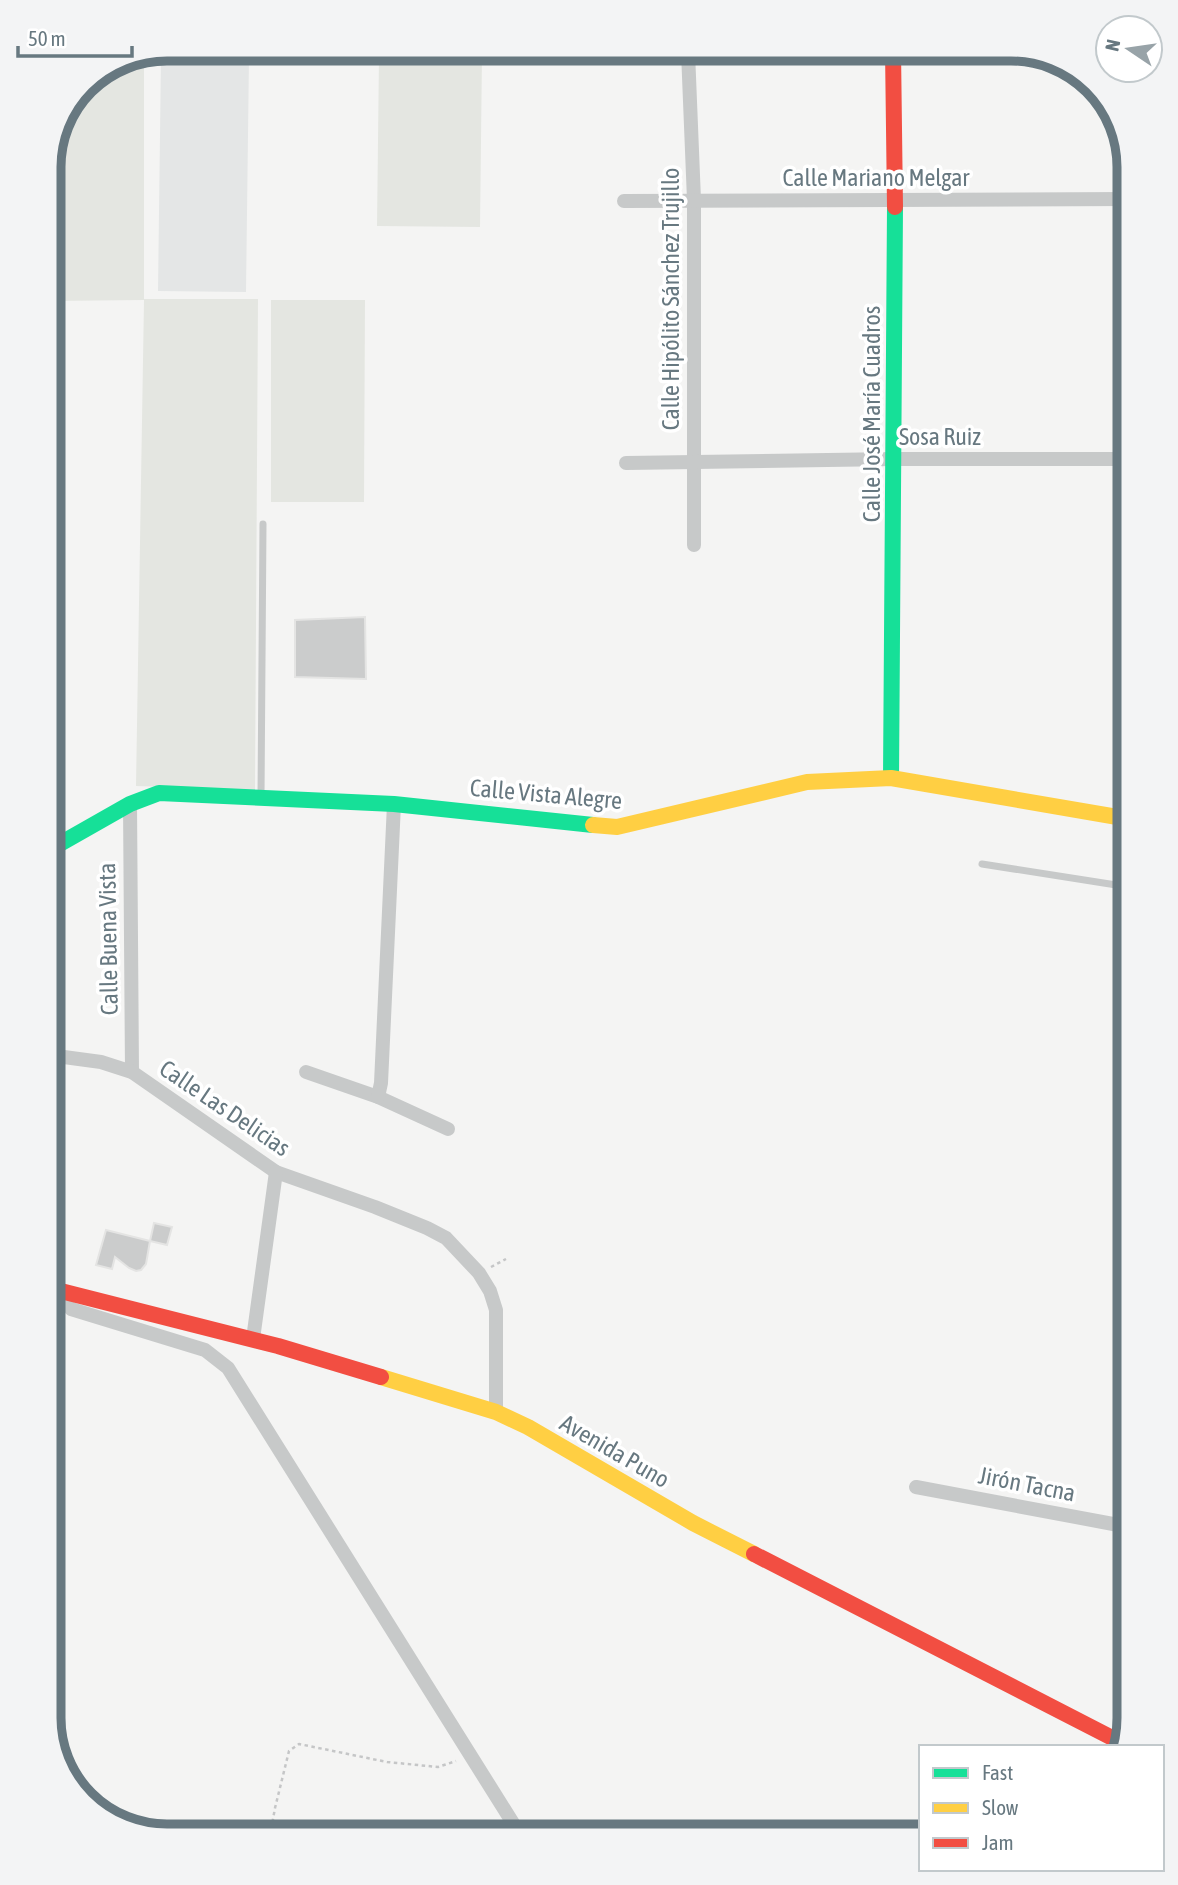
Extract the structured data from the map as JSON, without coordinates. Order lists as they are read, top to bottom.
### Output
{
  "streets": {
    "street": [
      "Calle Mariano Melgar",
      "Calle Hipólito Sánchez Trujillo",
      "Calle José María Cuadros",
      "Sosa Ruiz",
      "Calle Vista Alegre",
      "Calle Buena Vista",
      "Calle Las Delicias",
      "Avenida Puno",
      "Jirón Tacna"
    ]
  },
  "crossings": [
    ["Calle Mariano Melgar", "Calle Hipólito Sánchez Trujillo"],
    ["Calle Mariano Melgar", "Calle José María Cuadros"],
    ["Calle Hipólito Sánchez Trujillo", "Sosa Ruiz"],
    ["Calle José María Cuadros", "Sosa Ruiz"],
    ["Calle José María Cuadros", "Calle Vista Alegre"],
    ["Calle Vista Alegre", "Calle Buena Vista"],
    ["Calle Buena Vista", "Calle Las Delicias"],
    ["Calle Las Delicias", "Avenida Puno"]
  ],
  "legend": ["Fast", "Slow", "Jam"],
  "scale_bar": "50 m",
  "north": "left"
}
